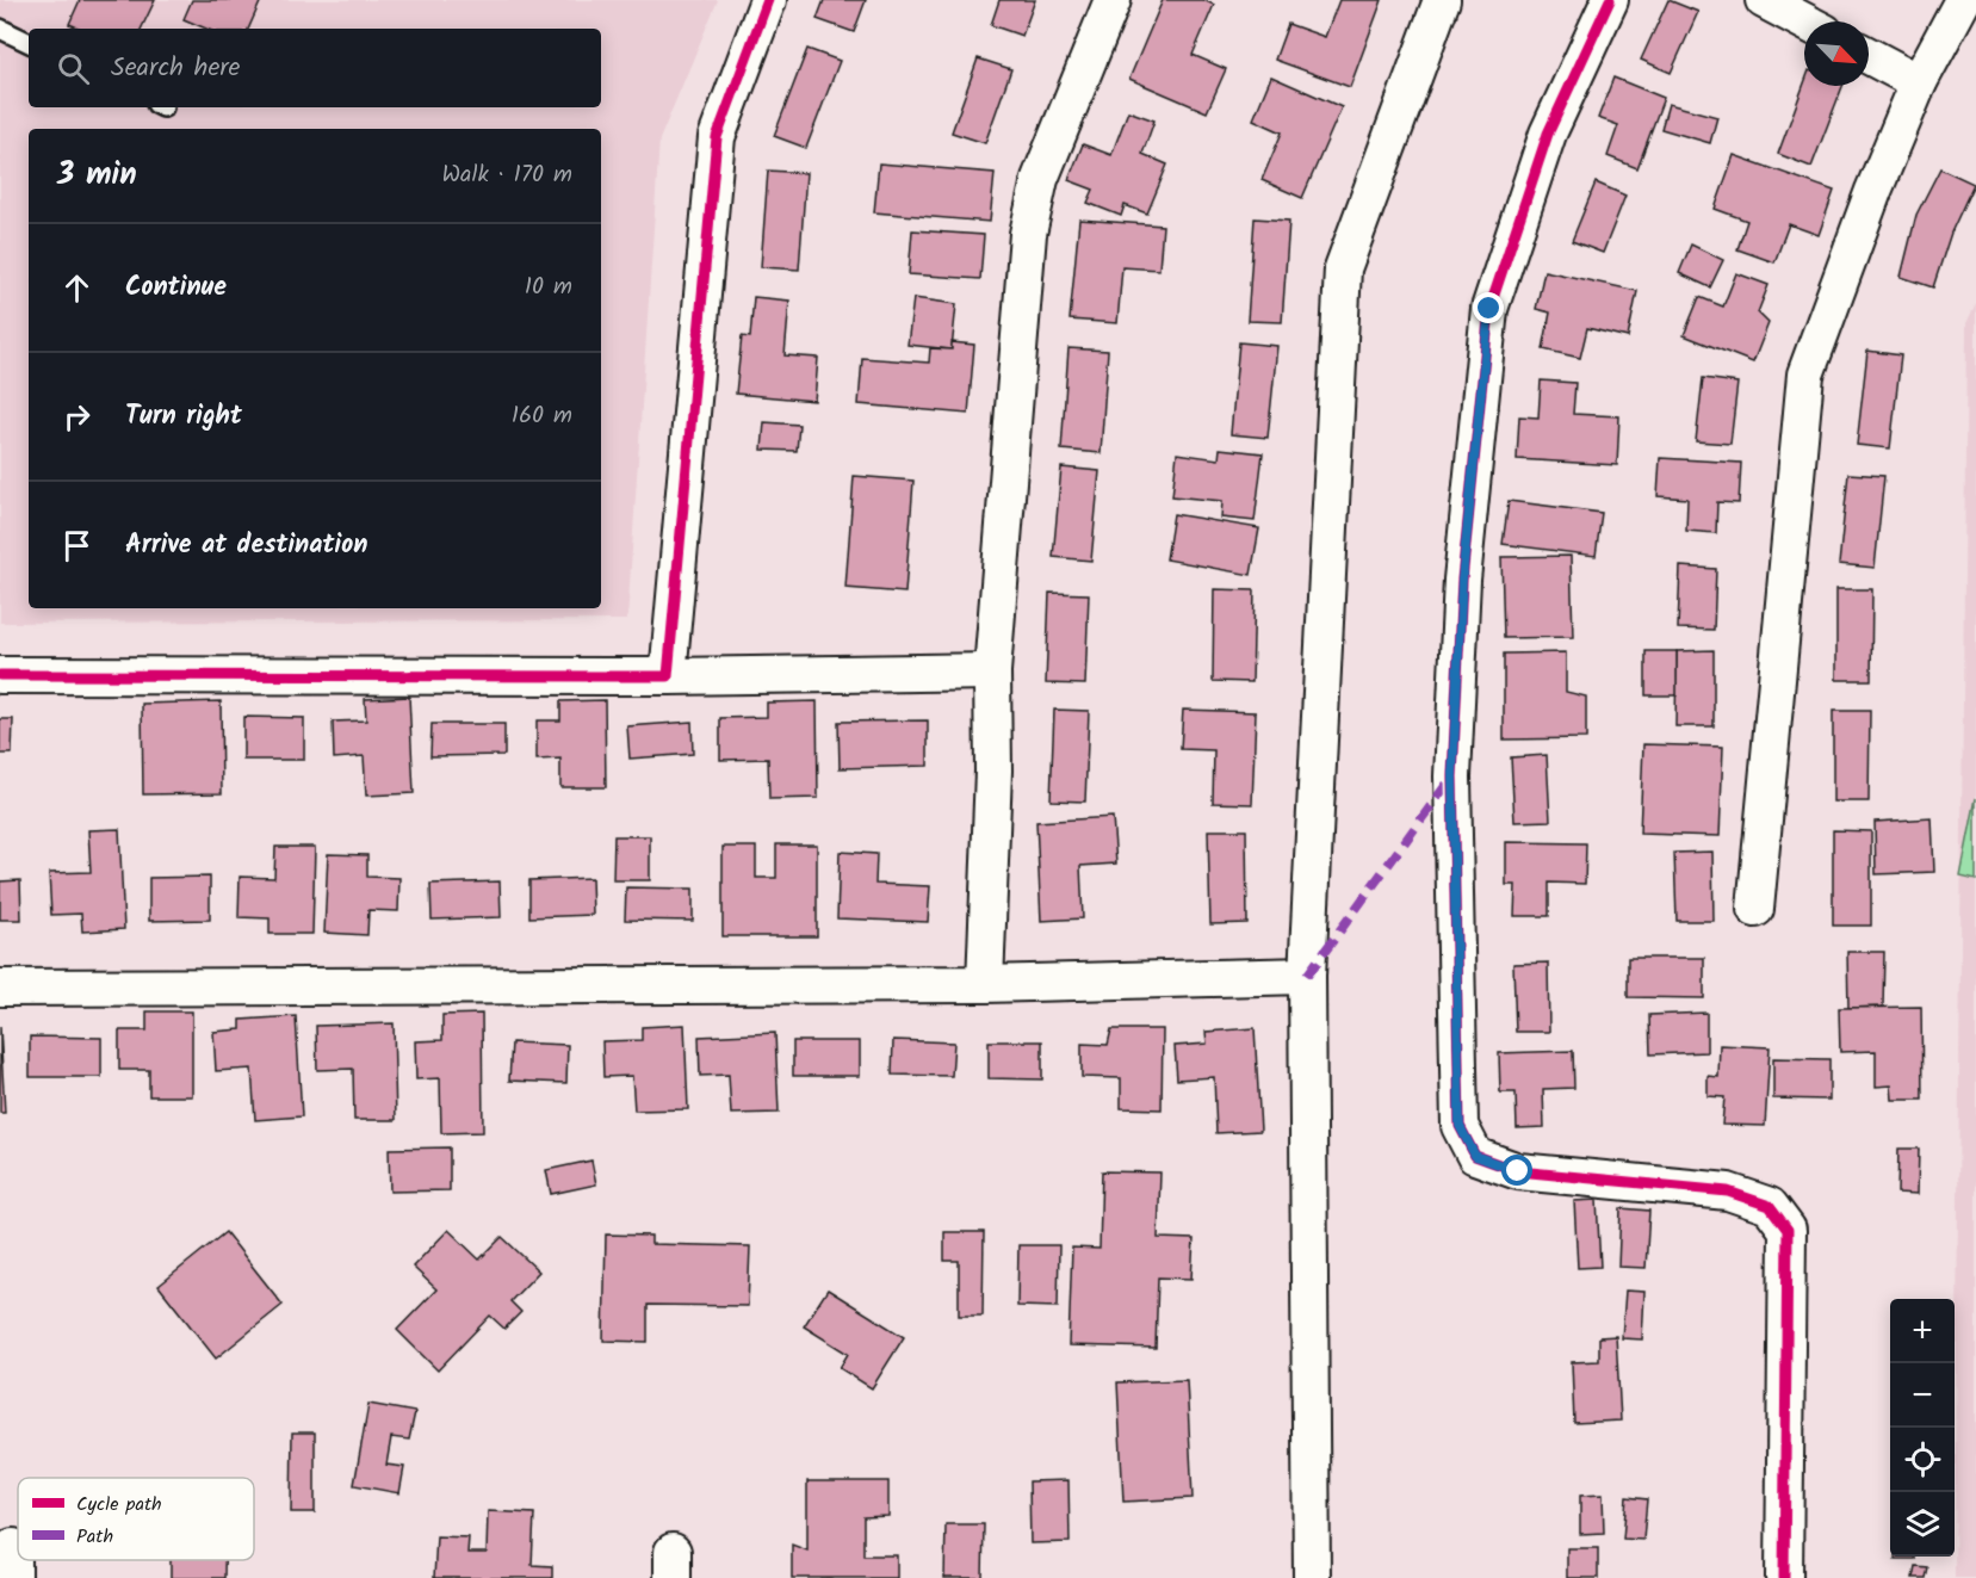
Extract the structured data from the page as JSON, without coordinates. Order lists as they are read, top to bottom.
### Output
{
  "legend": ["Cycle path", "Path"],
  "north": "bottom right",
  "page": {
    "search": "Search here",
    "heading": ["3 min", "Walk · 170 m"],
    "list": [
      ["Continue", "10 m"],
      ["Turn right", "160 m"],
      "Arrive at destination"
    ],
    "map_buttons": ["+", "−"]
  }
}
